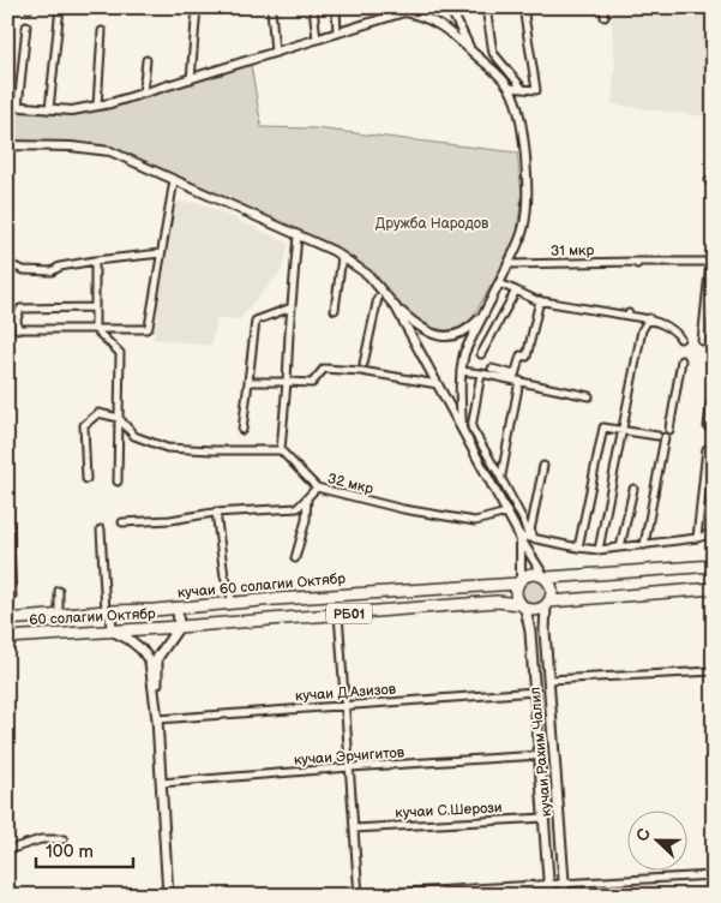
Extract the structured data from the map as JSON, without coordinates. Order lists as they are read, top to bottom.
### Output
{
  "streets": {
    "highway": ["кучаи 60 солагии Октябр", "РБ01", "60 солагии Октябр"],
    "main road": ["кучаи Рахим Чалил"],
    "street": [
      "31 мкр",
      "32 мкр",
      "кучаи Д.Азизов",
      "кучаи Эрчигитов",
      "кучаи С.Шерози"
    ]
  },
  "crossings": [
    ["кучаи 60 солагии Октябр", "РБ01"],
    ["кучаи 60 солагии Октябр", "кучаи Рахим Чалил"],
    ["РБ01", "60 солагии Октябр"],
    ["РБ01", "кучаи Рахим Чалил"],
    ["кучаи Д.Азизов", "кучаи Рахим Чалил"],
    ["кучаи Рахим Чалил", "кучаи Эрчигитов"],
    ["кучаи Рахим Чалил", "кучаи С.Шерози"]
  ],
  "parks": ["Дружба Народов"],
  "scale_bar": "100 m",
  "north": "left"
}
